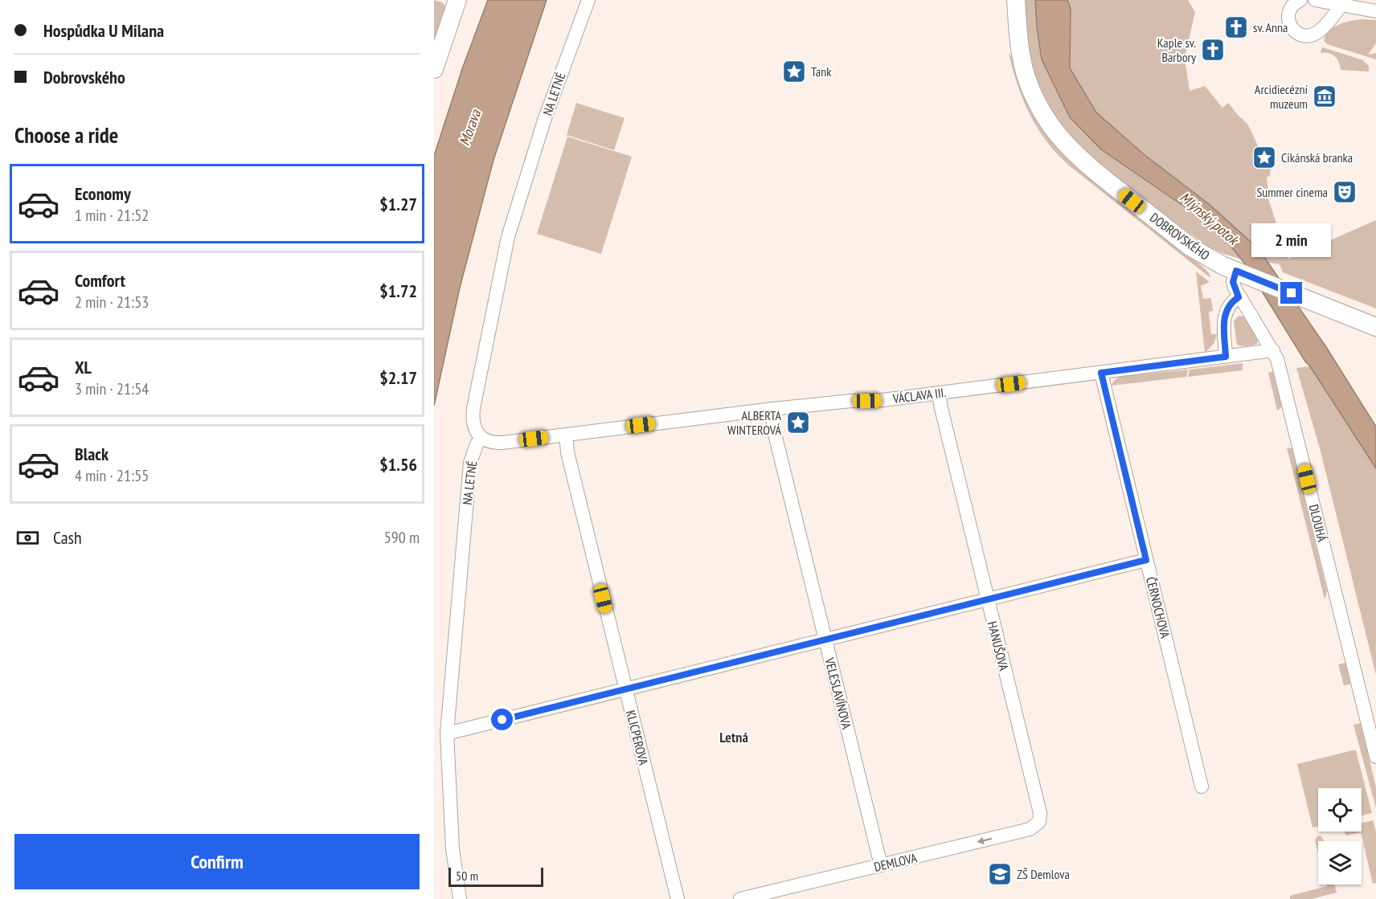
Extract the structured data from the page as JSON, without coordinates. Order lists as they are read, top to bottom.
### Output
{
  "streets": {
    "main road": ["DOBROVSKÉHO"],
    "street": [
      "NA LETNÉ",
      "VÁCLAVA III.",
      "DLOUHÁ",
      "ČERNOCHOVA",
      "HANUŠOVA",
      "VELESLAVÍNOVA",
      "KLICPEROVA",
      "DEMLOVA"
    ]
  },
  "crossings": [
    ["NA LETNÉ", "VÁCLAVA III."],
    ["DOBROVSKÉHO", "DLOUHÁ"],
    ["VÁCLAVA III.", "DLOUHÁ"],
    ["VÁCLAVA III.", "ČERNOCHOVA"],
    ["VÁCLAVA III.", "HANUŠOVA"],
    ["VÁCLAVA III.", "VELESLAVÍNOVA"],
    ["VÁCLAVA III.", "KLICPEROVA"],
    ["HANUŠOVA", "DEMLOVA"],
    ["VELESLAVÍNOVA", "DEMLOVA"]
  ],
  "one_way": ["DEMLOVA"],
  "districts": ["Letná"],
  "water": ["Morava", "Mlýnský potok"],
  "places": {
    "church": ["sv. Anna", "Kaple sv. Barbory"],
    "place": ["Tank", "Cikánská branka", "ALBERTA WINTEROVÁ"],
    "museum": ["Arcidiecézní muzeum"],
    "theatre": ["Summer cinema"],
    "school or university": ["ZŠ Demlova"]
  },
  "scale_bar": "50 m",
  "page": {
    "banner": ["Hospůdka U Milana", "Dobrovského"],
    "heading": "Choose a ride",
    "list": [
      {
        "name": "Economy",
        "note": "1 min · 21:52",
        "value": "$1.27"
      },
      {
        "name": "Comfort",
        "note": "2 min · 21:53",
        "value": "$1.72"
      },
      {
        "name": "XL",
        "note": "3 min · 21:54",
        "value": "$2.17"
      },
      {
        "name": "Black",
        "note": "4 min · 21:55",
        "value": "$1.56"
      }
    ],
    "bubble": "2 min",
    "pay": ["Cash", "590 m"],
    "buttons": "Confirm",
    "scale": "50 m"
  }
}
